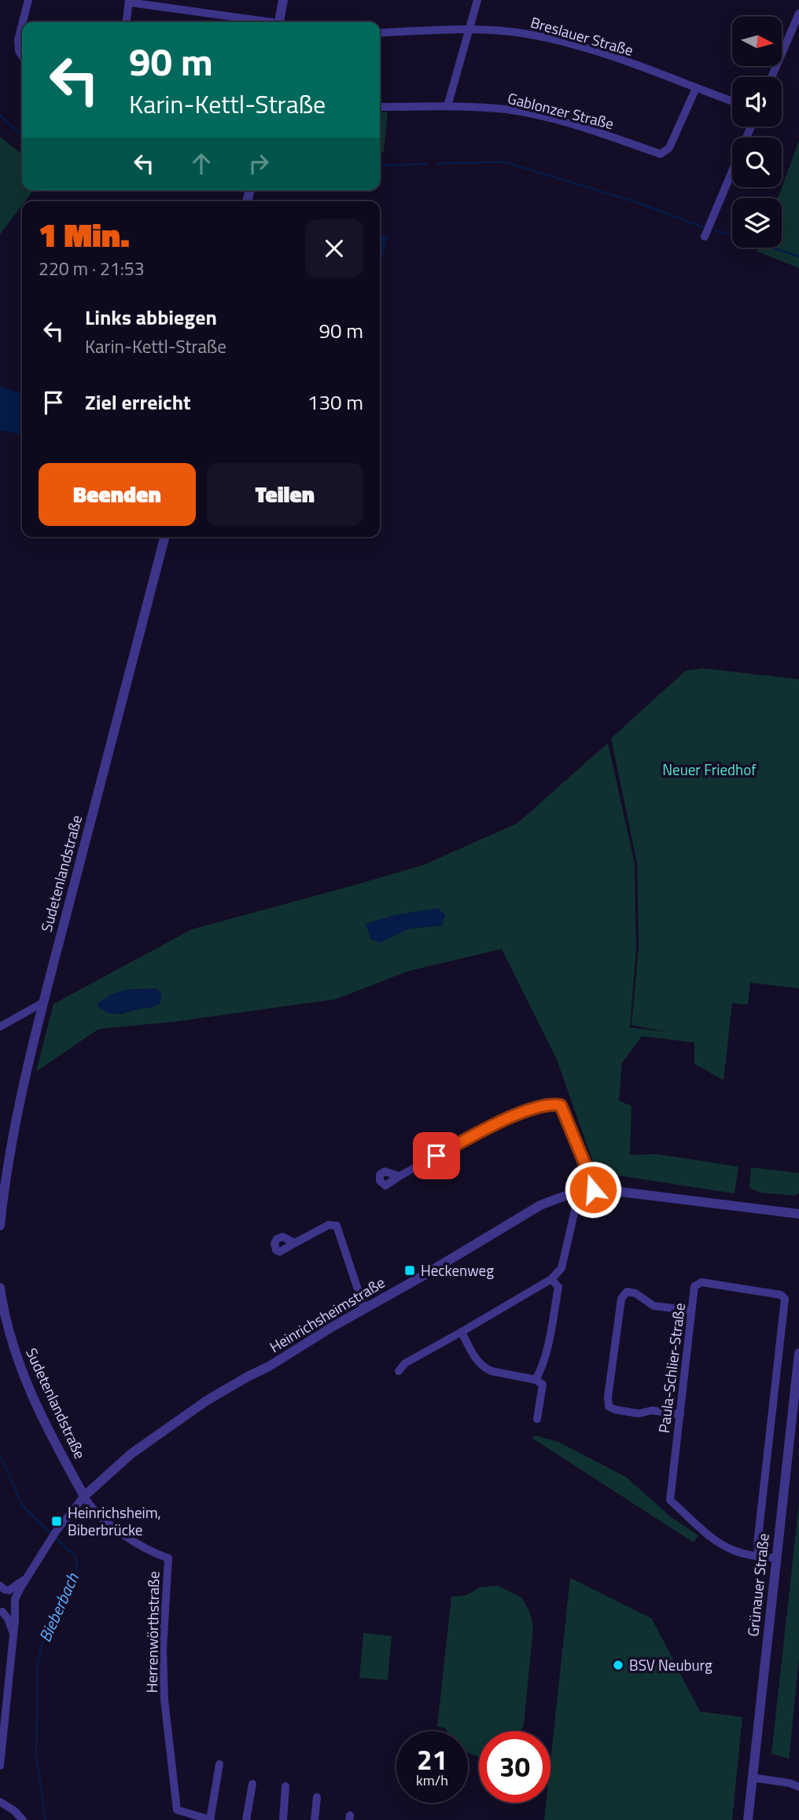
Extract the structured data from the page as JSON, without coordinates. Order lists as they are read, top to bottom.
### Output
{
  "streets": {
    "street": [
      "Breslauer Straße",
      "Gablonzer Straße",
      "Sudetenlandstraße",
      "Heinrichsheimstraße",
      "Paula-Schlier-Straße",
      "Grünauer Straße",
      "Herrenwörthstraße"
    ]
  },
  "crossings": [
    ["Breslauer Straße", "Gablonzer Straße"],
    ["Sudetenlandstraße", "Heinrichsheimstraße"],
    ["Sudetenlandstraße", "Herrenwörthstraße"],
    ["Heinrichsheimstraße", "Herrenwörthstraße"],
    ["Paula-Schlier-Straße", "Grünauer Straße"]
  ],
  "water": ["Bieberbach"],
  "parks": ["Neuer Friedhof"],
  "places": {
    "transit": ["Heckenweg", "Heinrichsheim, Biberbrücke"],
    "other": ["BSV Neuburg"]
  },
  "north": "right",
  "page": {
    "turn": ["90 m", "Karin-Kettl-Straße"],
    "heading": ["1 Min.", "220 m · 21:53"],
    "list": [
      {
        "name": "Links abbiegen",
        "note": "Karin-Kettl-Straße",
        "value": "90 m"
      },
      {
        "name": "Ziel erreicht",
        "value": "130 m"
      }
    ],
    "buttons": ["Beenden", "Teilen"],
    "speed": "21 km/h",
    "limit": "30"
  }
}
